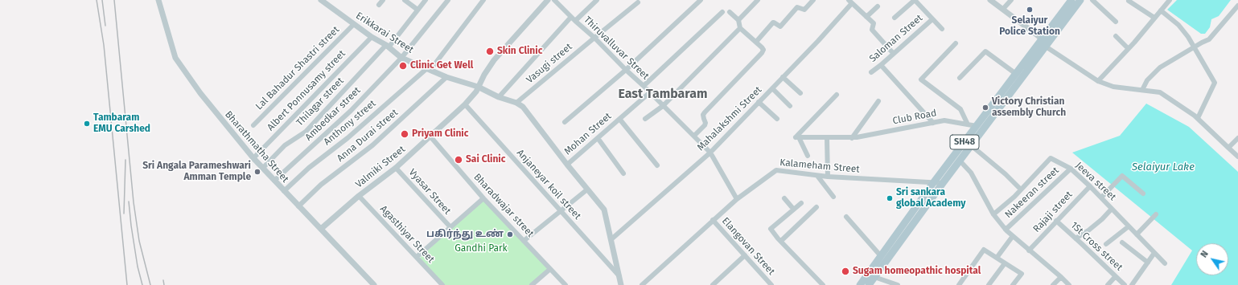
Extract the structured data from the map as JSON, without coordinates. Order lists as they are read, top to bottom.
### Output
{
  "streets": {
    "main road": ["SH48"],
    "street": [
      "Erikkarai Street",
      "Saloman Street",
      "Thiruvalluvar Street",
      "Vasugi street",
      "Lal Bahadur Shastri street",
      "Albert Ponnusamy street",
      "Thilagar street",
      "Ambedkar street",
      "Club Road",
      "Mahalakshmi Street",
      "Anthony street",
      "Mohan Street",
      "Anna Durai street",
      "Bharathmatha Street",
      "Kalameham Street",
      "Valmiki Street",
      "Jeeva street",
      "Anjaneyar koil street",
      "Vyasar Street",
      "Nakeeran street",
      "Bharadwajar street",
      "Rajaji street",
      "Agasthiyar Street",
      "Elangovan Street",
      "1St Cross street"
    ]
  },
  "crossings": [
    ["Erikkarai Street", "Vasugi street"],
    ["Erikkarai Street", "Lal Bahadur Shastri street"],
    ["Erikkarai Street", "Albert Ponnusamy street"],
    ["Erikkarai Street", "Thilagar street"],
    ["Erikkarai Street", "Ambedkar street"],
    ["Erikkarai Street", "Anthony street"],
    ["Erikkarai Street", "Anna Durai street"],
    ["Erikkarai Street", "Valmiki Street"],
    ["Thiruvalluvar Street", "Vasugi street"],
    ["Thiruvalluvar Street", "Mahalakshmi Street"],
    ["Thiruvalluvar Street", "Mohan Street"],
    ["Thiruvalluvar Street", "Kalameham Street"],
    ["Albert Ponnusamy street", "Bharathmatha Street"],
    ["Thilagar street", "Bharathmatha Street"],
    ["Ambedkar street", "Bharathmatha Street"],
    ["Club Road", "SH48"],
    ["Anthony street", "Bharathmatha Street"],
    ["Anna Durai street", "Bharathmatha Street"],
    ["SH48", "Kalameham Street"],
    ["Bharathmatha Street", "Valmiki Street"],
    ["Kalameham Street", "Elangovan Street"],
    ["Valmiki Street", "Anjaneyar koil street"],
    ["Valmiki Street", "Vyasar Street"],
    ["Valmiki Street", "Bharadwajar street"],
    ["Valmiki Street", "Agasthiyar Street"],
    ["Jeeva street", "Nakeeran street"],
    ["Jeeva street", "Rajaji street"],
    ["Rajaji street", "1St Cross street"]
  ],
  "districts": ["East Tambaram"],
  "water": ["Selaiyur Lake"],
  "parks": ["Gandhi Park"],
  "places": [
    "Selaiyur Police Station",
    "Skin Clinic",
    "Clinic Get Well",
    "Victory Christian assembly Church",
    "Tambaram EMU Carshed",
    "Priyam Clinic",
    "Sai Clinic",
    "Sri Angala Parameshwari Amman Temple",
    "Sri sankara global Academy",
    "பகிர்ந்து உண்",
    "Sugam homeopathic hospital"
  ],
  "north": "top left"
}
